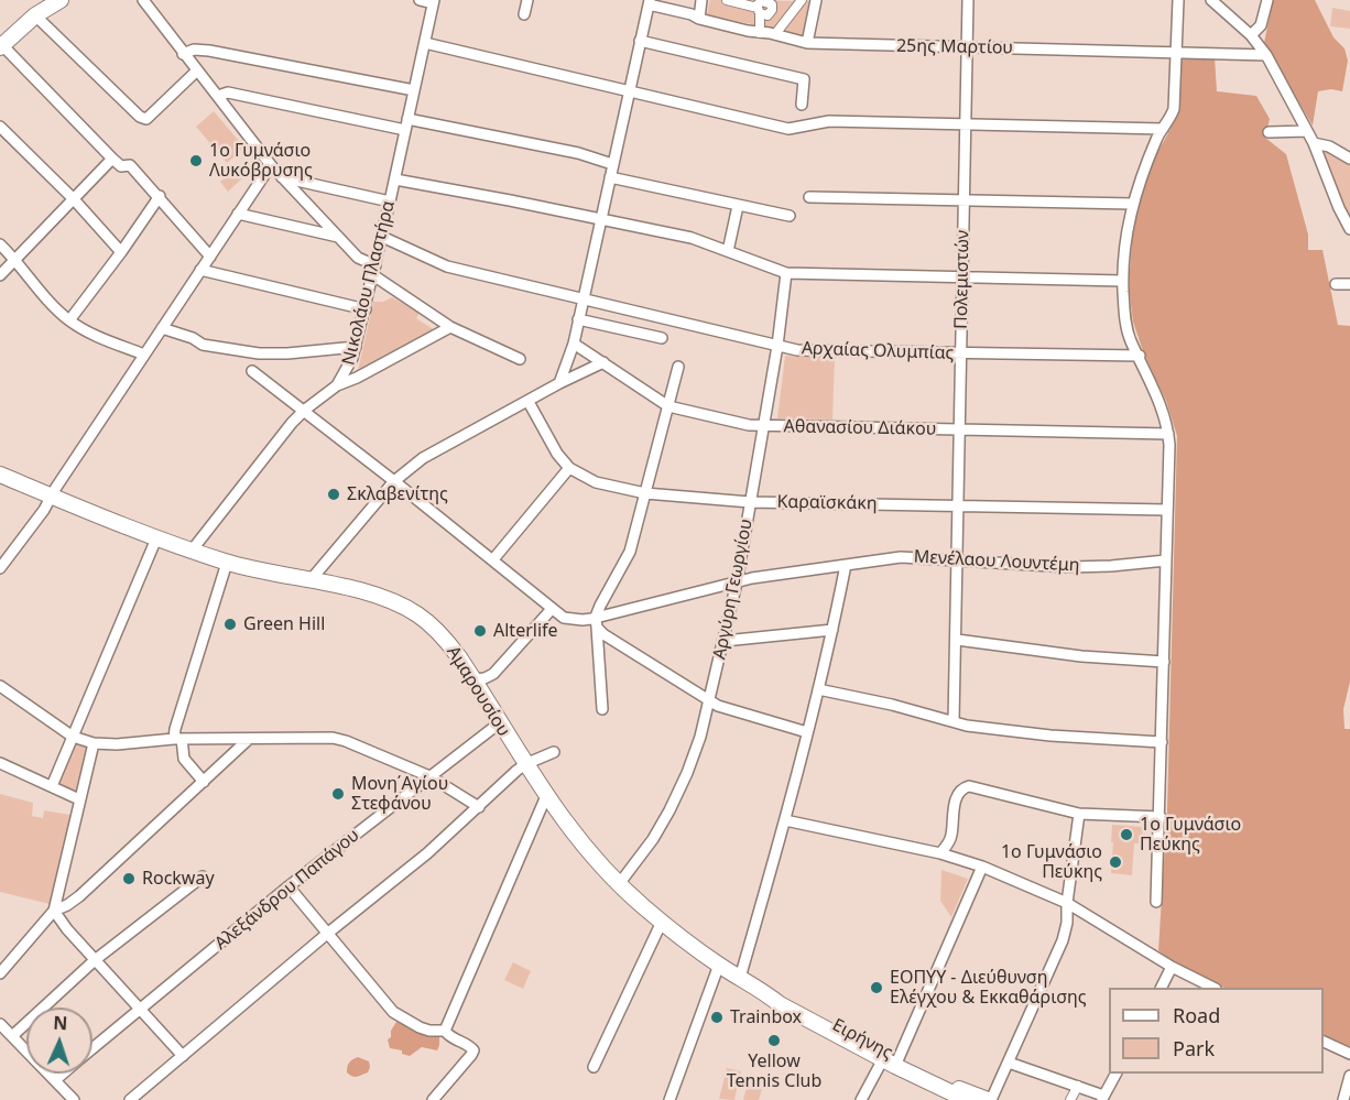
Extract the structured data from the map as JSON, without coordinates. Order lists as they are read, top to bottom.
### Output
{
  "streets": {
    "main road": ["Αμαρουσίου", "Ειρήνης"],
    "street": [
      "25ης Μαρτίου",
      "Πολεμιστών",
      "Νικολάου Πλαστήρα",
      "Αρχαίας Ολυμπίας",
      "Αθανασίου Διάκου",
      "Καραϊσκάκη",
      "Μενέλαου Λουντέμη",
      "Αργύρη Γεωργίου",
      "Αλεξάνδρου Παπάγου"
    ]
  },
  "crossings": [
    ["25ης Μαρτίου", "Πολεμιστών"],
    ["Πολεμιστών", "Αρχαίας Ολυμπίας"],
    ["Πολεμιστών", "Αθανασίου Διάκου"],
    ["Πολεμιστών", "Καραϊσκάκη"],
    ["Πολεμιστών", "Μενέλαου Λουντέμη"],
    ["Νικολάου Πλαστήρα", "Αρχαίας Ολυμπίας"],
    ["Νικολάου Πλαστήρα", "Αμαρουσίου"],
    ["Αρχαίας Ολυμπίας", "Αργύρη Γεωργίου"],
    ["Αθανασίου Διάκου", "Αργύρη Γεωργίου"],
    ["Καραϊσκάκη", "Αργύρη Γεωργίου"],
    ["Μενέλαου Λουντέμη", "Αργύρη Γεωργίου"],
    ["Αργύρη Γεωργίου", "Αμαρουσίου"],
    ["Αμαρουσίου", "Αλεξάνδρου Παπάγου"],
    ["Αμαρουσίου", "Ειρήνης"]
  ],
  "places": [
    "1ο Γυμνάσιο Λυκόβρυσης",
    "Σκλαβενίτης",
    "Green Hill",
    "Alterlife",
    "Μονη΄Αγίου Στεφάνου",
    "1ο Γυμνάσιο Πεύκης",
    "1o Γυμνάσιο Πεύκης",
    "Rockway",
    "ΕΟΠΥΥ - Διεύθυνση Ελέγχου & Εκκαθάρισης",
    "Trainbox",
    "Yellow Tennis Club"
  ],
  "legend": ["Road", "Park"],
  "north": "top"
}
